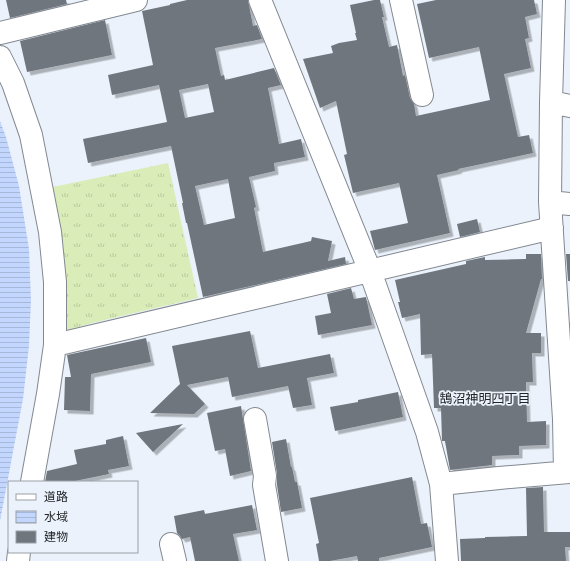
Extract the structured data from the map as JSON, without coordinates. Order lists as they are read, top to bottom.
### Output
{
  "districts": ["鵠沼神明四丁目"],
  "legend": ["道路", "水域", "建物"]
}
